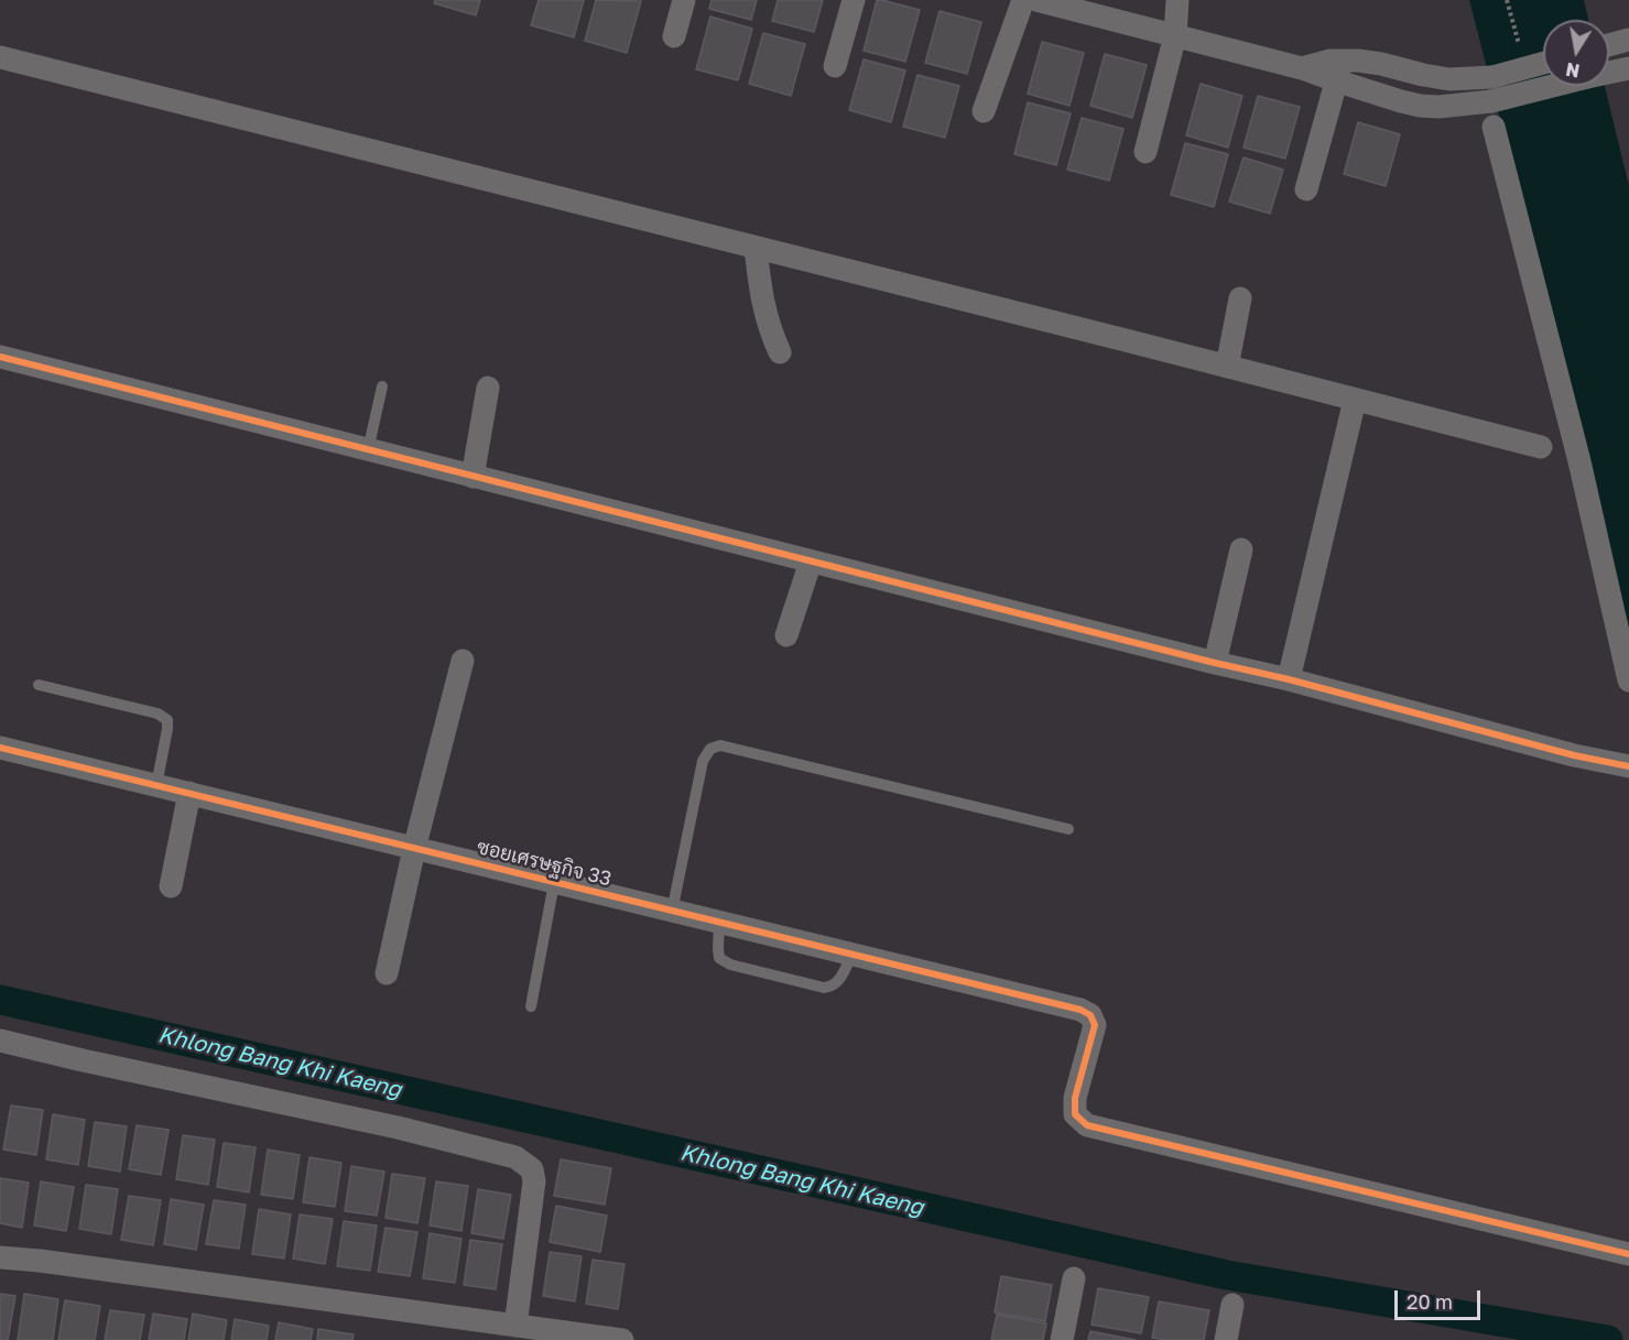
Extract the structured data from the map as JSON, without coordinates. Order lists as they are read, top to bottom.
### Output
{
  "streets": {
    "street": ["ซอยเศรษฐกิจ 33"]
  },
  "water": ["Khlong Bang Khi Kaeng"],
  "scale_bar": "20 m",
  "north": "bottom"
}
